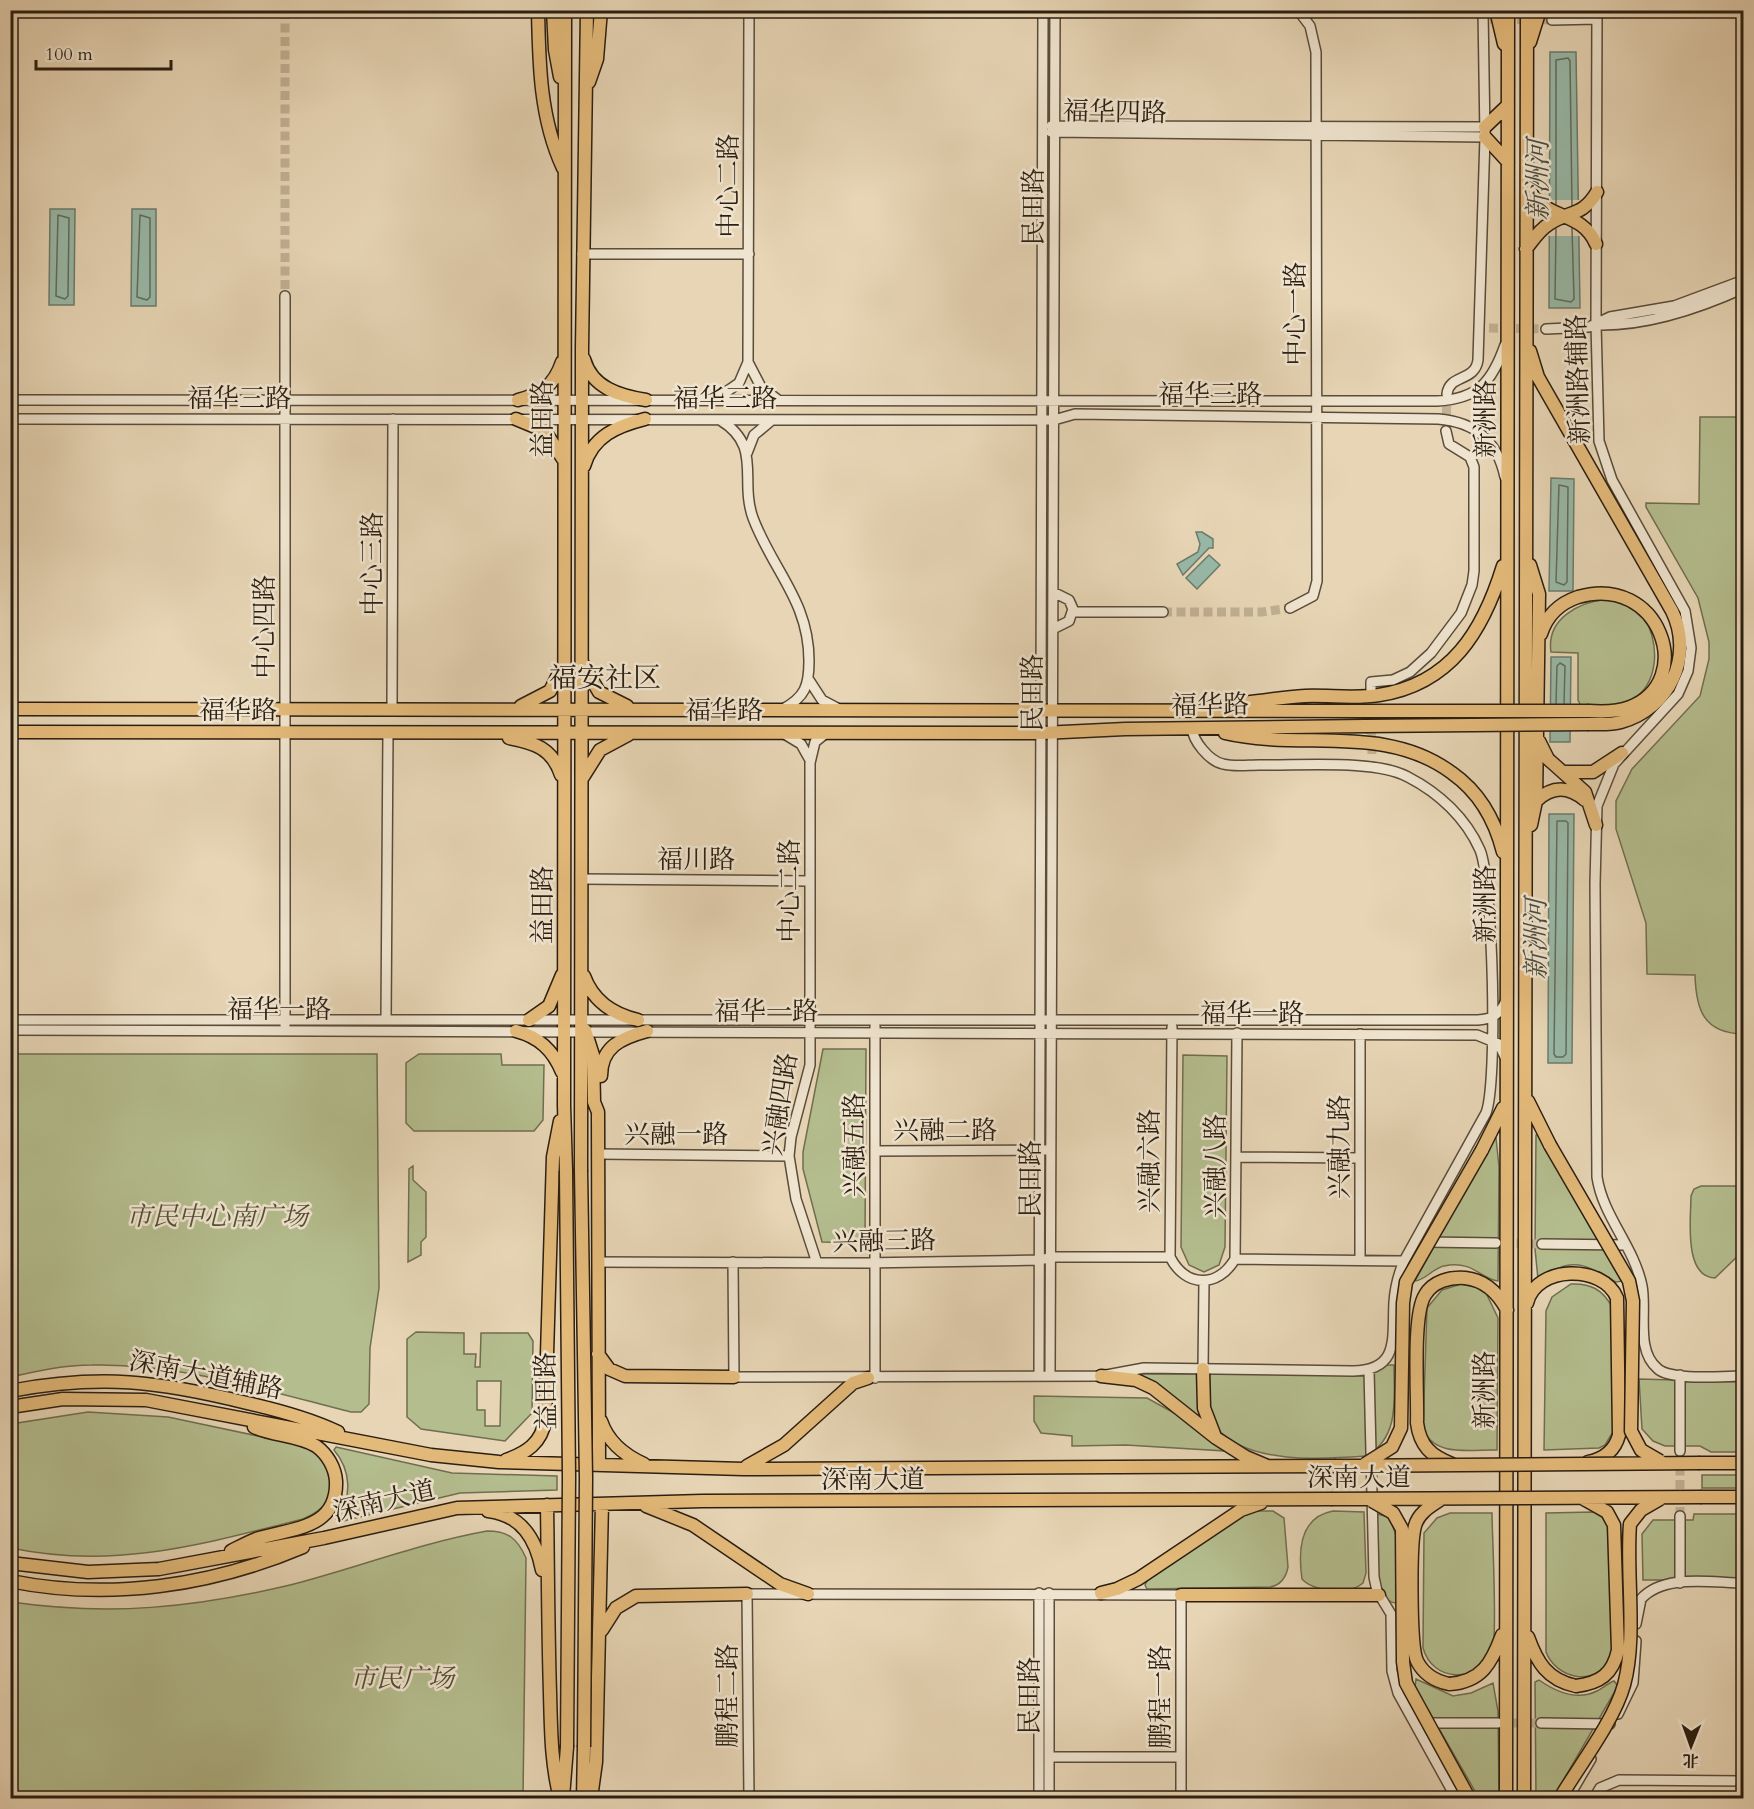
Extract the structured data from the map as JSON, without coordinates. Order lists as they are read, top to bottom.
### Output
{
  "streets": {
    "main road": [
      "益田路",
      "新洲路",
      "福华路",
      "深南大道辅路",
      "深南大道"
    ],
    "street": [
      "福华四路",
      "中心二路",
      "民田路",
      "中心一路",
      "新洲路辅路",
      "福华三路",
      "中心三路",
      "中心四路",
      "福川路",
      "福华一路",
      "兴融四路",
      "兴融二路",
      "兴融一路",
      "兴融五路",
      "兴融九路",
      "兴融六路",
      "兴融八路",
      "兴融三路",
      "鹏程二路",
      "鹏程一路"
    ]
  },
  "crossings": [
    ["福华四路", "民田路"],
    ["福华四路", "中心一路"],
    ["中心二路", "福华三路"],
    ["中心二路", "福华路"],
    ["中心二路", "福川路"],
    ["中心二路", "福华一路"],
    ["中心二路", "兴融四路"],
    ["民田路", "福华三路"],
    ["民田路", "福华路"],
    ["民田路", "福华一路"],
    ["民田路", "兴融二路"],
    ["民田路", "兴融三路"],
    ["中心一路", "福华三路"],
    ["福华三路", "益田路"],
    ["福华三路", "新洲路"],
    ["福华三路", "中心三路"],
    ["福华三路", "中心四路"],
    ["益田路", "福华路"],
    ["益田路", "福川路"],
    ["益田路", "福华一路"],
    ["中心三路", "福华路"],
    ["中心四路", "福华路"],
    ["中心四路", "福华一路"],
    ["福华一路", "兴融四路"],
    ["福华一路", "兴融五路"],
    ["福华一路", "兴融九路"],
    ["福华一路", "兴融六路"],
    ["福华一路", "兴融八路"],
    ["兴融四路", "兴融一路"],
    ["兴融四路", "兴融三路"],
    ["兴融二路", "兴融五路"],
    ["兴融五路", "兴融三路"],
    ["兴融六路", "兴融三路"],
    ["深南大道辅路", "深南大道"]
  ],
  "districts": ["福安社区"],
  "water": ["新洲河"],
  "parks": ["市民中心南广场", "市民广场"],
  "scale_bar": "100 m",
  "north": "bottom"
}
